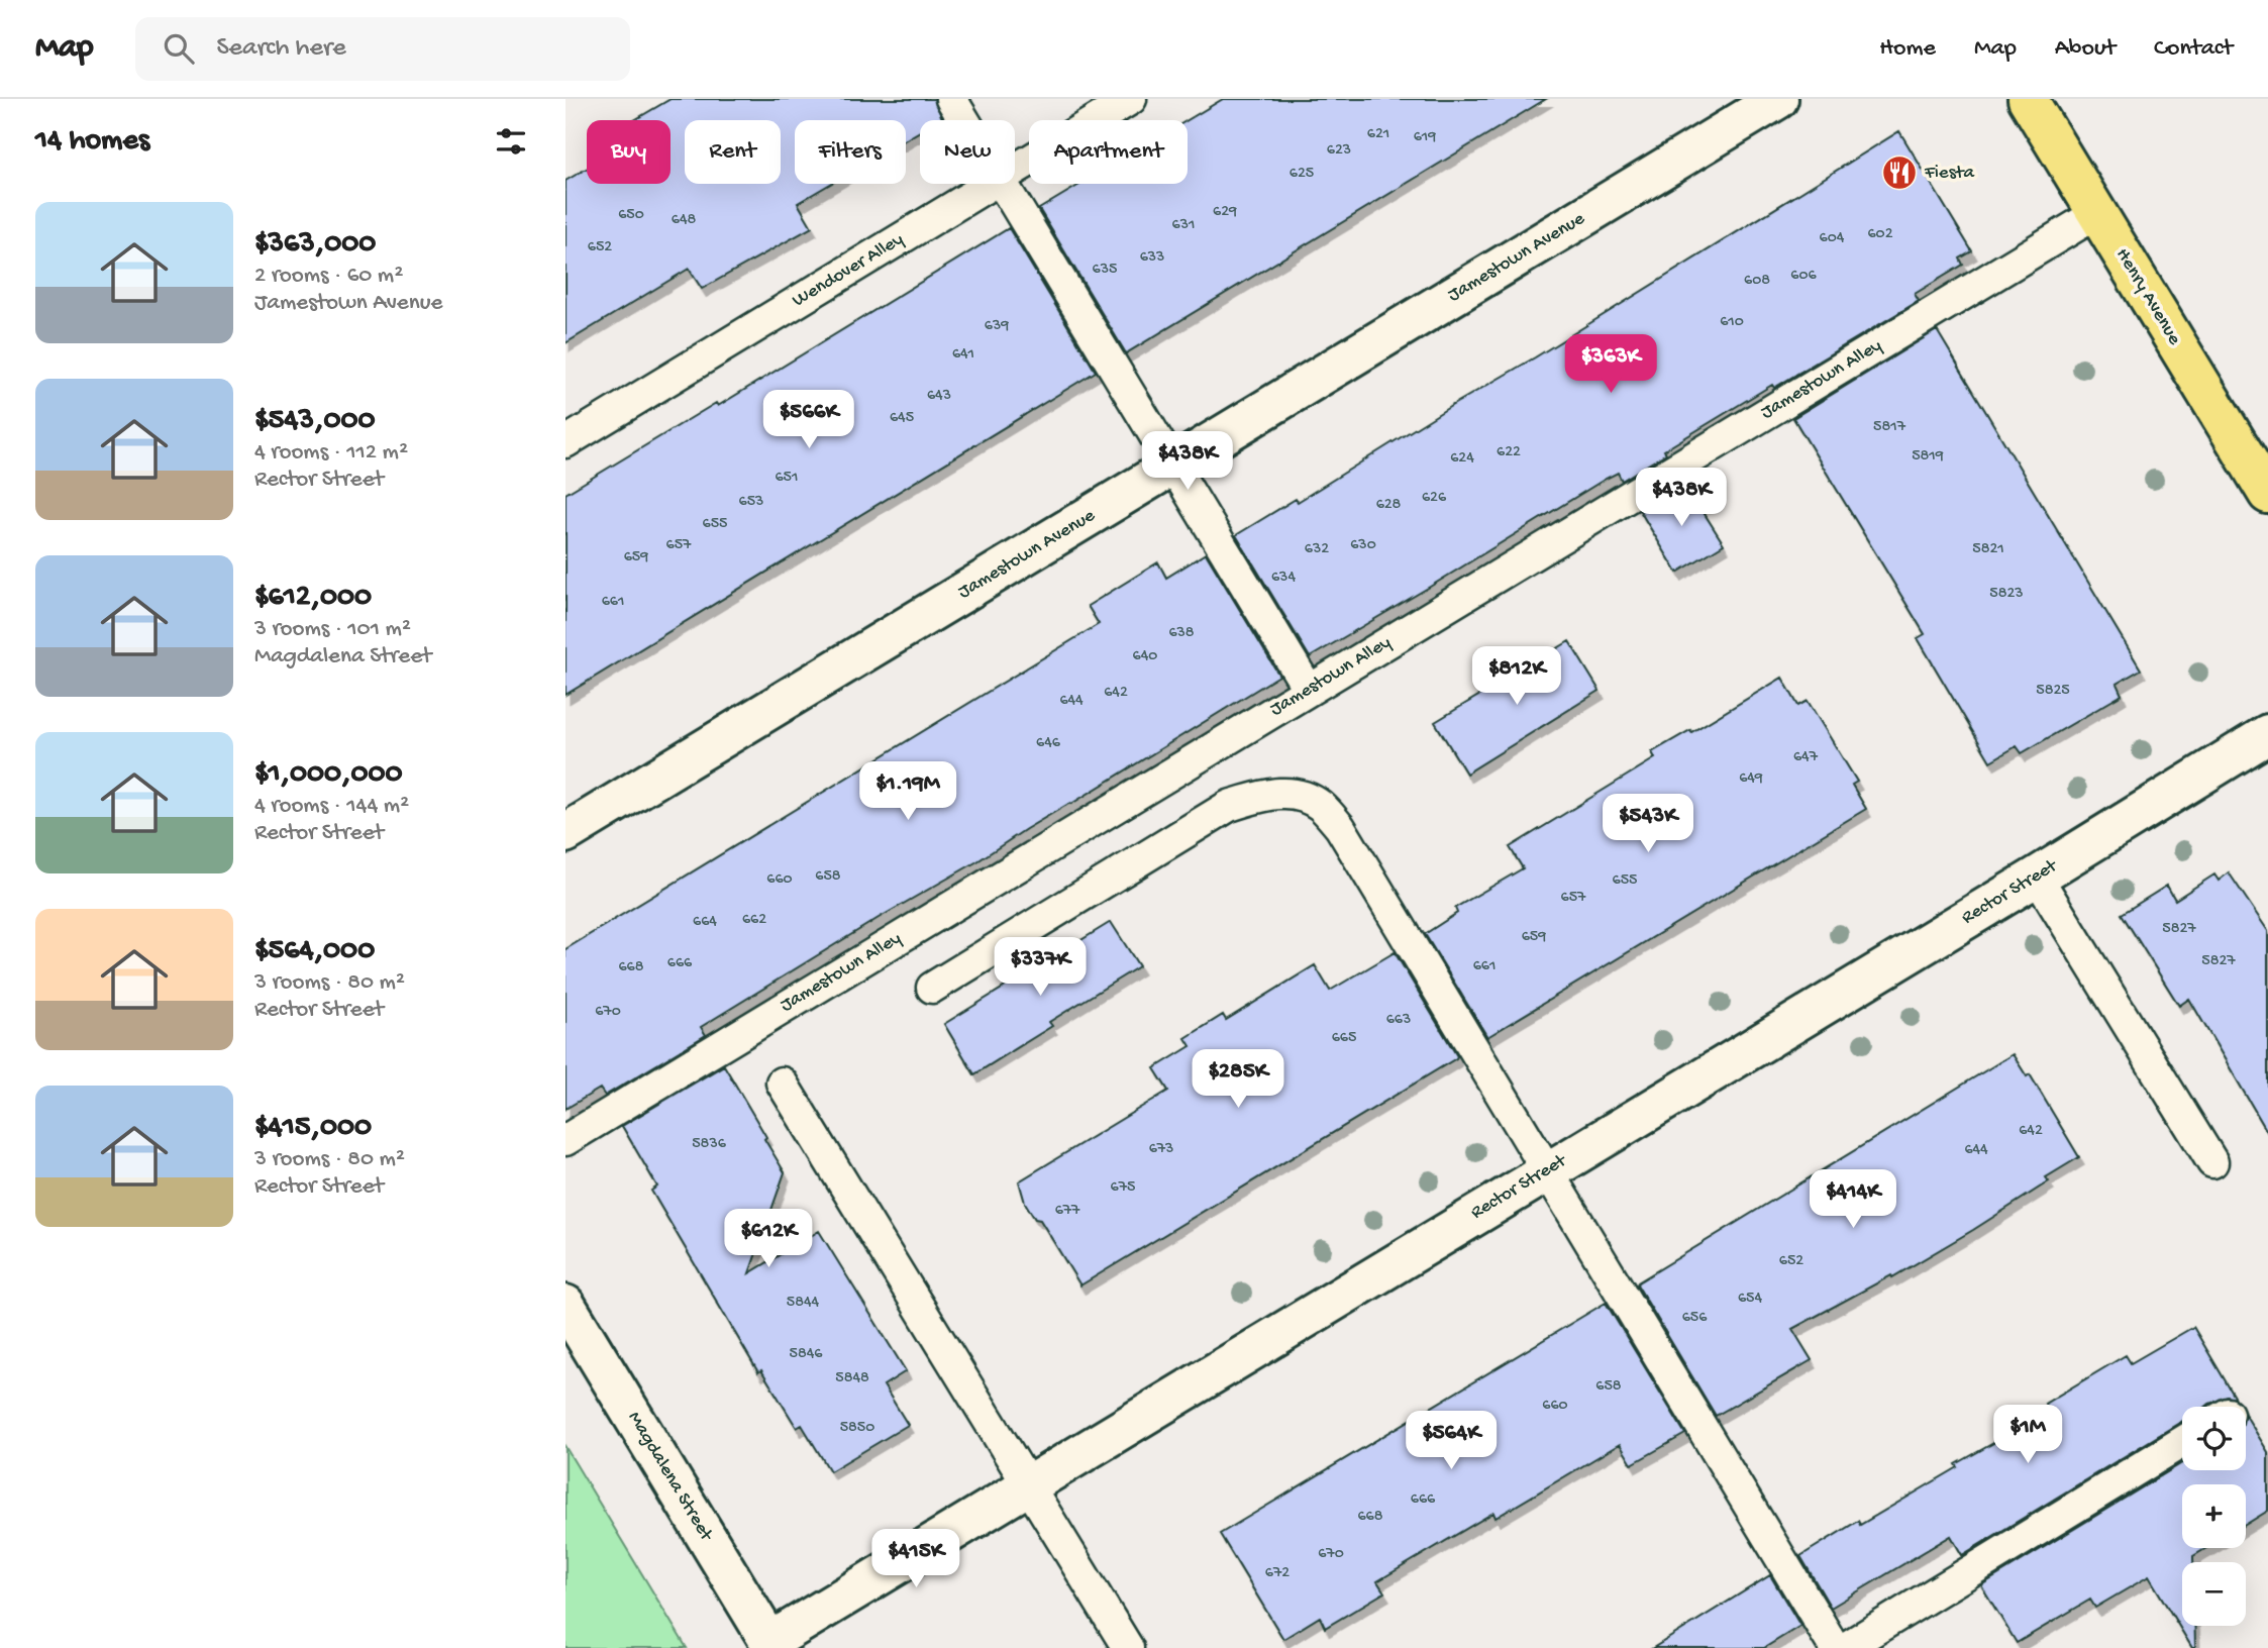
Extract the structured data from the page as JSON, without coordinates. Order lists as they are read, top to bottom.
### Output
{
  "streets": {
    "main road": ["Henry Avenue"],
    "street": ["Jamestown Avenue", "Rector Street", "Magdalena Street"],
    "lane": ["Wendover Alley", "Jamestown Alley"]
  },
  "crossings": [
    ["Henry Avenue", "Jamestown Alley"],
    ["Rector Street", "Magdalena Street"]
  ],
  "places": {
    "restaurant": ["Fiesta"]
  },
  "house_numbers": [
    "621",
    "619",
    "623",
    "625",
    "629",
    "650",
    "648",
    "631",
    "602",
    "604",
    "652",
    "633",
    "635",
    "606",
    "608",
    "610",
    "639",
    "641",
    "643",
    "645",
    "5817",
    "622",
    "5819",
    "624",
    "651",
    "626",
    "653",
    "628",
    "655",
    "657",
    "630",
    "632",
    "5821",
    "659",
    "634",
    "5823",
    "661",
    "638",
    "640",
    "5825",
    "642",
    "644",
    "646",
    "647",
    "649",
    "658",
    "660",
    "655",
    "657",
    "662",
    "664",
    "5827",
    "659",
    "5827",
    "666",
    "661",
    "668",
    "670",
    "663",
    "665",
    "642",
    "5836",
    "673",
    "644",
    "675",
    "677",
    "652",
    "654",
    "5844",
    "656",
    "5846",
    "5848",
    "658",
    "660",
    "5850",
    "666",
    "668",
    "670",
    "672"
  ],
  "page": {
    "header": "Map",
    "search": "Search here",
    "nav": [
      "Home",
      "Map",
      "About",
      "Contact"
    ],
    "heading": "14 homes",
    "chip": [
      "Buy",
      "Rent",
      "Filters",
      "New",
      "Apartment"
    ],
    "list": [
      {
        "name": "$363,000",
        "note": "2 rooms · 60 m² · Jamestown Avenue"
      },
      {
        "name": "$543,000",
        "note": "4 rooms · 112 m² · Rector Street"
      },
      {
        "name": "$612,000",
        "note": "3 rooms · 101 m² · Magdalena Street"
      },
      {
        "name": "$1,000,000",
        "note": "4 rooms · 144 m² · Rector Street"
      },
      {
        "name": "$564,000",
        "note": "3 rooms · 80 m² · Rector Street"
      },
      {
        "name": "$415,000",
        "note": "3 rooms · 80 m² · Rector Street"
      }
    ],
    "price": [
      "$363K",
      "$566K",
      "$438K",
      "$438K",
      "$812K",
      "$1.19M",
      "$543K",
      "$337K",
      "$285K",
      "$414K",
      "$612K",
      "$1M",
      "$564K",
      "$415K"
    ],
    "map_buttons": ["+", "−"]
  }
}
